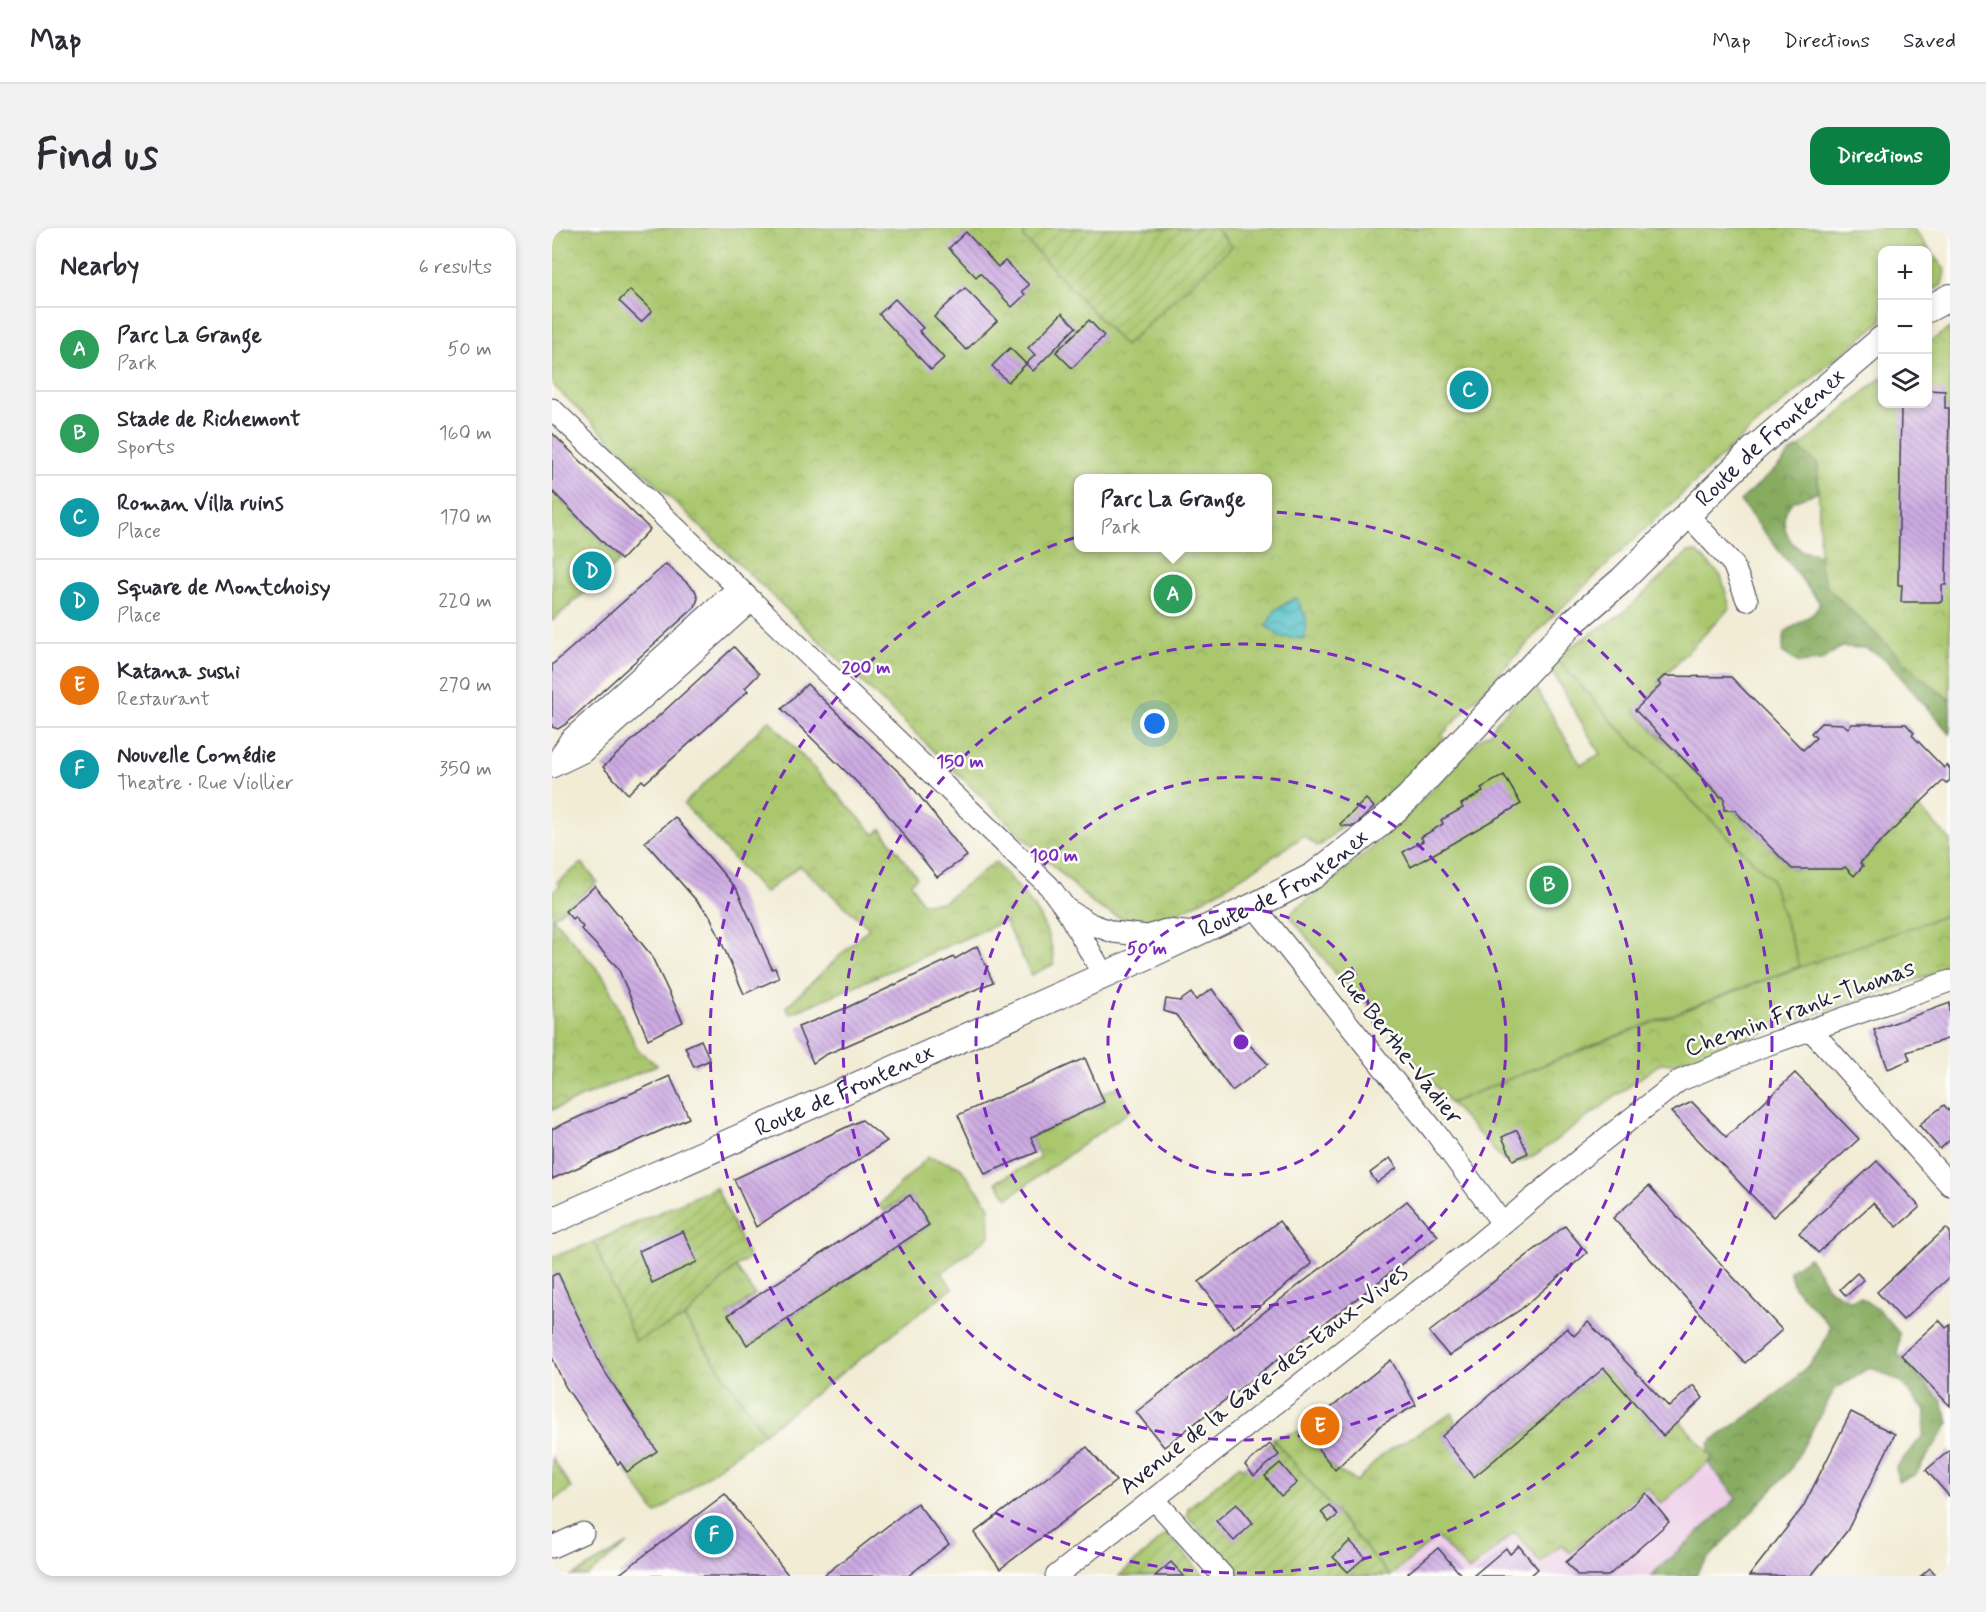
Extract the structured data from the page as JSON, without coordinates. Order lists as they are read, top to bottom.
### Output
{
  "streets": {
    "main road": ["Route de Frontenex"],
    "street": ["Chemin Frank-Thomas", "Rue Berthe-Vadier", "Avenue de la Gare-des-Eaux-Vives"]
  },
  "crossings": [
    ["Route de Frontenex", "Rue Berthe-Vadier"],
    ["Chemin Frank-Thomas", "Rue Berthe-Vadier"],
    ["Chemin Frank-Thomas", "Avenue de la Gare-des-Eaux-Vives"],
    ["Rue Berthe-Vadier", "Avenue de la Gare-des-Eaux-Vives"]
  ],
  "page": {
    "header": "Map",
    "nav": ["Map", "Directions", "Saved"],
    "buttons": "Directions",
    "title": "Find us",
    "heading": ["Nearby", "6 results"],
    "map_buttons": ["+", "−"],
    "list": [
      {
        "mark": "A",
        "name": "Parc La Grange",
        "note": "Park",
        "value": "50 m"
      },
      {
        "mark": "B",
        "name": "Stade de Richemont",
        "note": "Sports",
        "value": "160 m"
      },
      {
        "mark": "C",
        "name": "Roman Villa ruins",
        "note": "Place",
        "value": "170 m"
      },
      {
        "mark": "D",
        "name": "Square de Montchoisy",
        "note": "Place",
        "value": "220 m"
      },
      {
        "mark": "E",
        "name": "Katana sushi",
        "note": "Restaurant",
        "value": "270 m"
      },
      {
        "mark": "F",
        "name": "Nouvelle Comédie",
        "note": "Theatre · Rue Viollier",
        "value": "350 m"
      }
    ],
    "pins": [
      "C",
      "D",
      "A",
      "B",
      "E",
      "F"
    ],
    "popup": ["Parc La Grange", "Park"]
  },
  "rings": [
    "200 m",
    "150 m",
    "100 m",
    "50 m"
  ]
}
